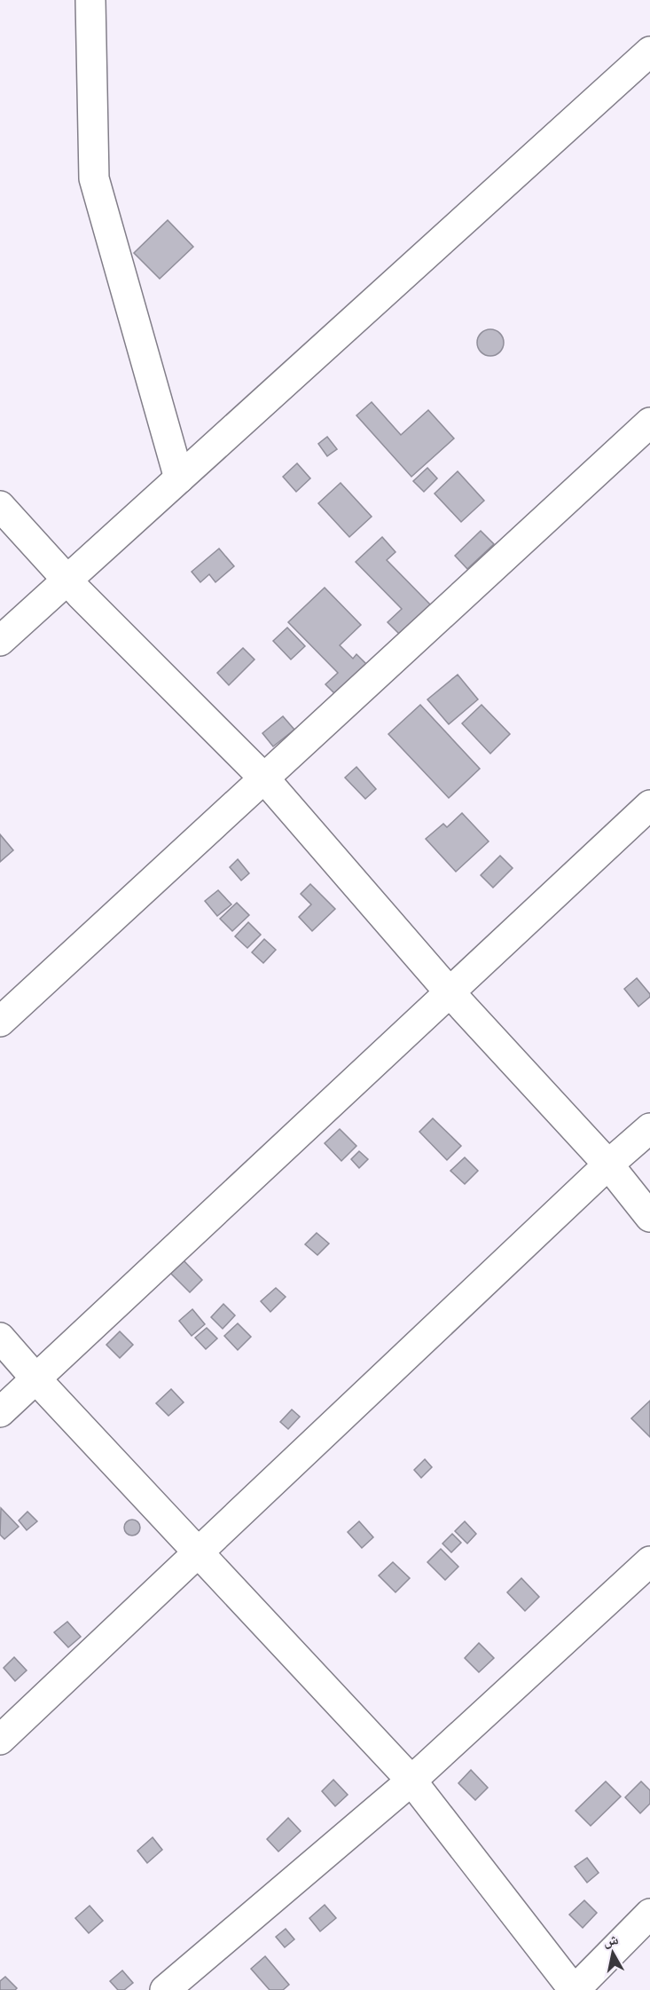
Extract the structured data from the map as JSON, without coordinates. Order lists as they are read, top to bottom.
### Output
{
  "north": "top"
}
